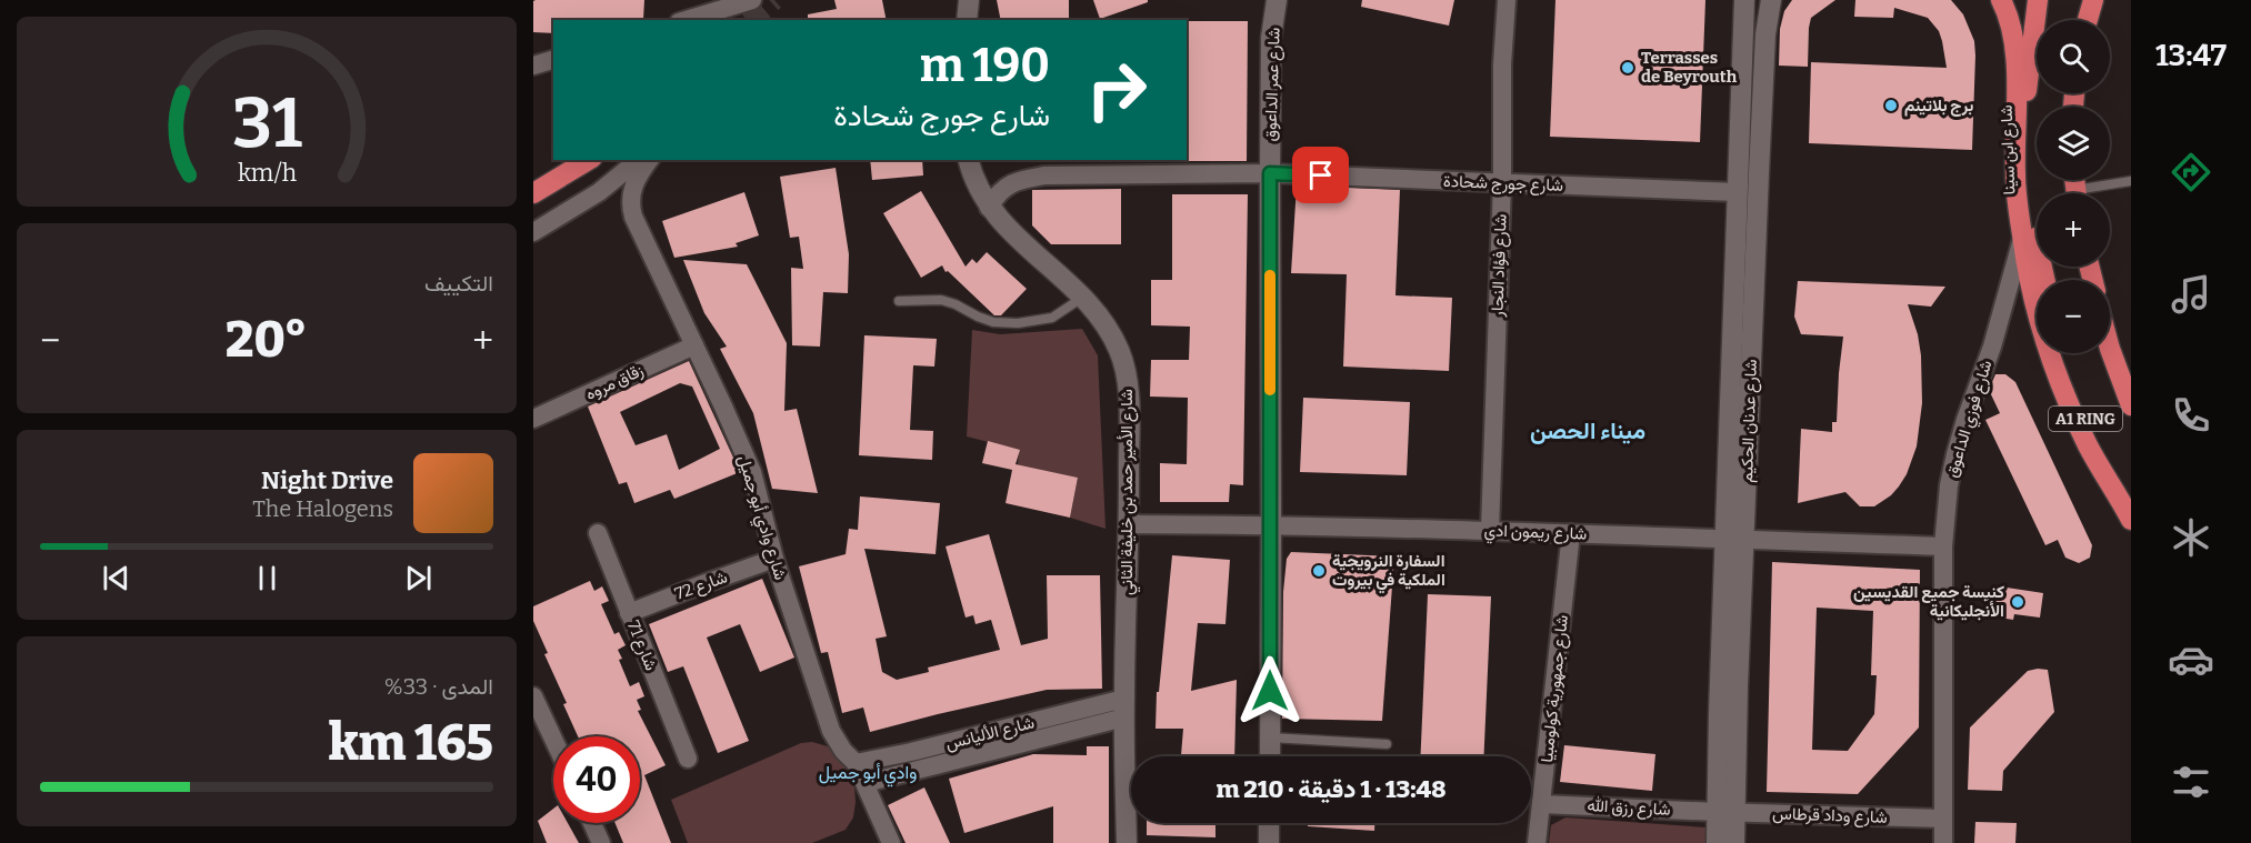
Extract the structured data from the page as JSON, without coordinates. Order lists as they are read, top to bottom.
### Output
{
  "streets": {
    "highway": ["شارع ابن سينا", "A1 RING"],
    "street": [
      "شارع عمر الداعوق",
      "شارع جورج شحادة",
      "شارع فؤاد النجار",
      "زقاق مروه",
      "شارع فوزي الداعوق",
      "شارع عدنان الحكيم",
      "شارع الأمير حمد بن خليفة الثاني",
      "شارع وادي أبو جميل",
      "شارع ريمون ادي",
      "شارع 72",
      "شارع 71",
      "شارع جمهورية كولومبيا",
      "شارع الأليانس",
      "شارع رزق الله",
      "شارع وداد قرطاس"
    ]
  },
  "crossings": [
    ["شارع عمر الداعوق", "شارع جورج شحادة"],
    ["شارع عمر الداعوق", "شارع ريمون ادي"],
    ["شارع جورج شحادة", "شارع فؤاد النجار"],
    ["شارع جورج شحادة", "شارع عدنان الحكيم"],
    ["شارع جورج شحادة", "شارع الأمير حمد بن خليفة الثاني"],
    ["شارع فؤاد النجار", "شارع ريمون ادي"],
    ["زقاق مروه", "شارع وادي أبو جميل"],
    ["شارع فوزي الداعوق", "شارع ريمون ادي"],
    ["شارع فوزي الداعوق", "شارع وداد قرطاس"],
    ["شارع عدنان الحكيم", "شارع ريمون ادي"],
    ["شارع عدنان الحكيم", "شارع رزق الله"],
    ["شارع عدنان الحكيم", "شارع وداد قرطاس"],
    ["شارع الأمير حمد بن خليفة الثاني", "شارع ريمون ادي"],
    ["شارع الأمير حمد بن خليفة الثاني", "شارع الأليانس"],
    ["شارع وادي أبو جميل", "شارع 72"],
    ["شارع وادي أبو جميل", "شارع الأليانس"],
    ["شارع ريمون ادي", "شارع جمهورية كولومبيا"],
    ["شارع 72", "شارع 71"],
    ["شارع جمهورية كولومبيا", "شارع رزق الله"],
    ["شارع رزق الله", "شارع وداد قرطاس"]
  ],
  "districts": ["ميناء الحصن", "وادي أبو جميل"],
  "places": [
    "Terrasses de Beyrouth",
    "برج بلاتينم",
    "السفارة النرويجية الملكية في بيروت",
    "كنيسة جميع القديسين الأنجليكانية"
  ],
  "page": {
    "tabs": "13:47",
    "map_buttons": ["+", "−"],
    "turn": ["190 m", "شارع جورج شحادة"],
    "tile": [
      "التكييف",
      ["المدى · 33%", "165 km"]
    ],
    "heat": ["−", "20°", "+"],
    "song": ["Night Drive", "The Halogens"],
    "limit": "40",
    "trip": "13:48 · 1 دقيقة · 210 m",
    "gauge": ["31", "km/h"]
  }
}
